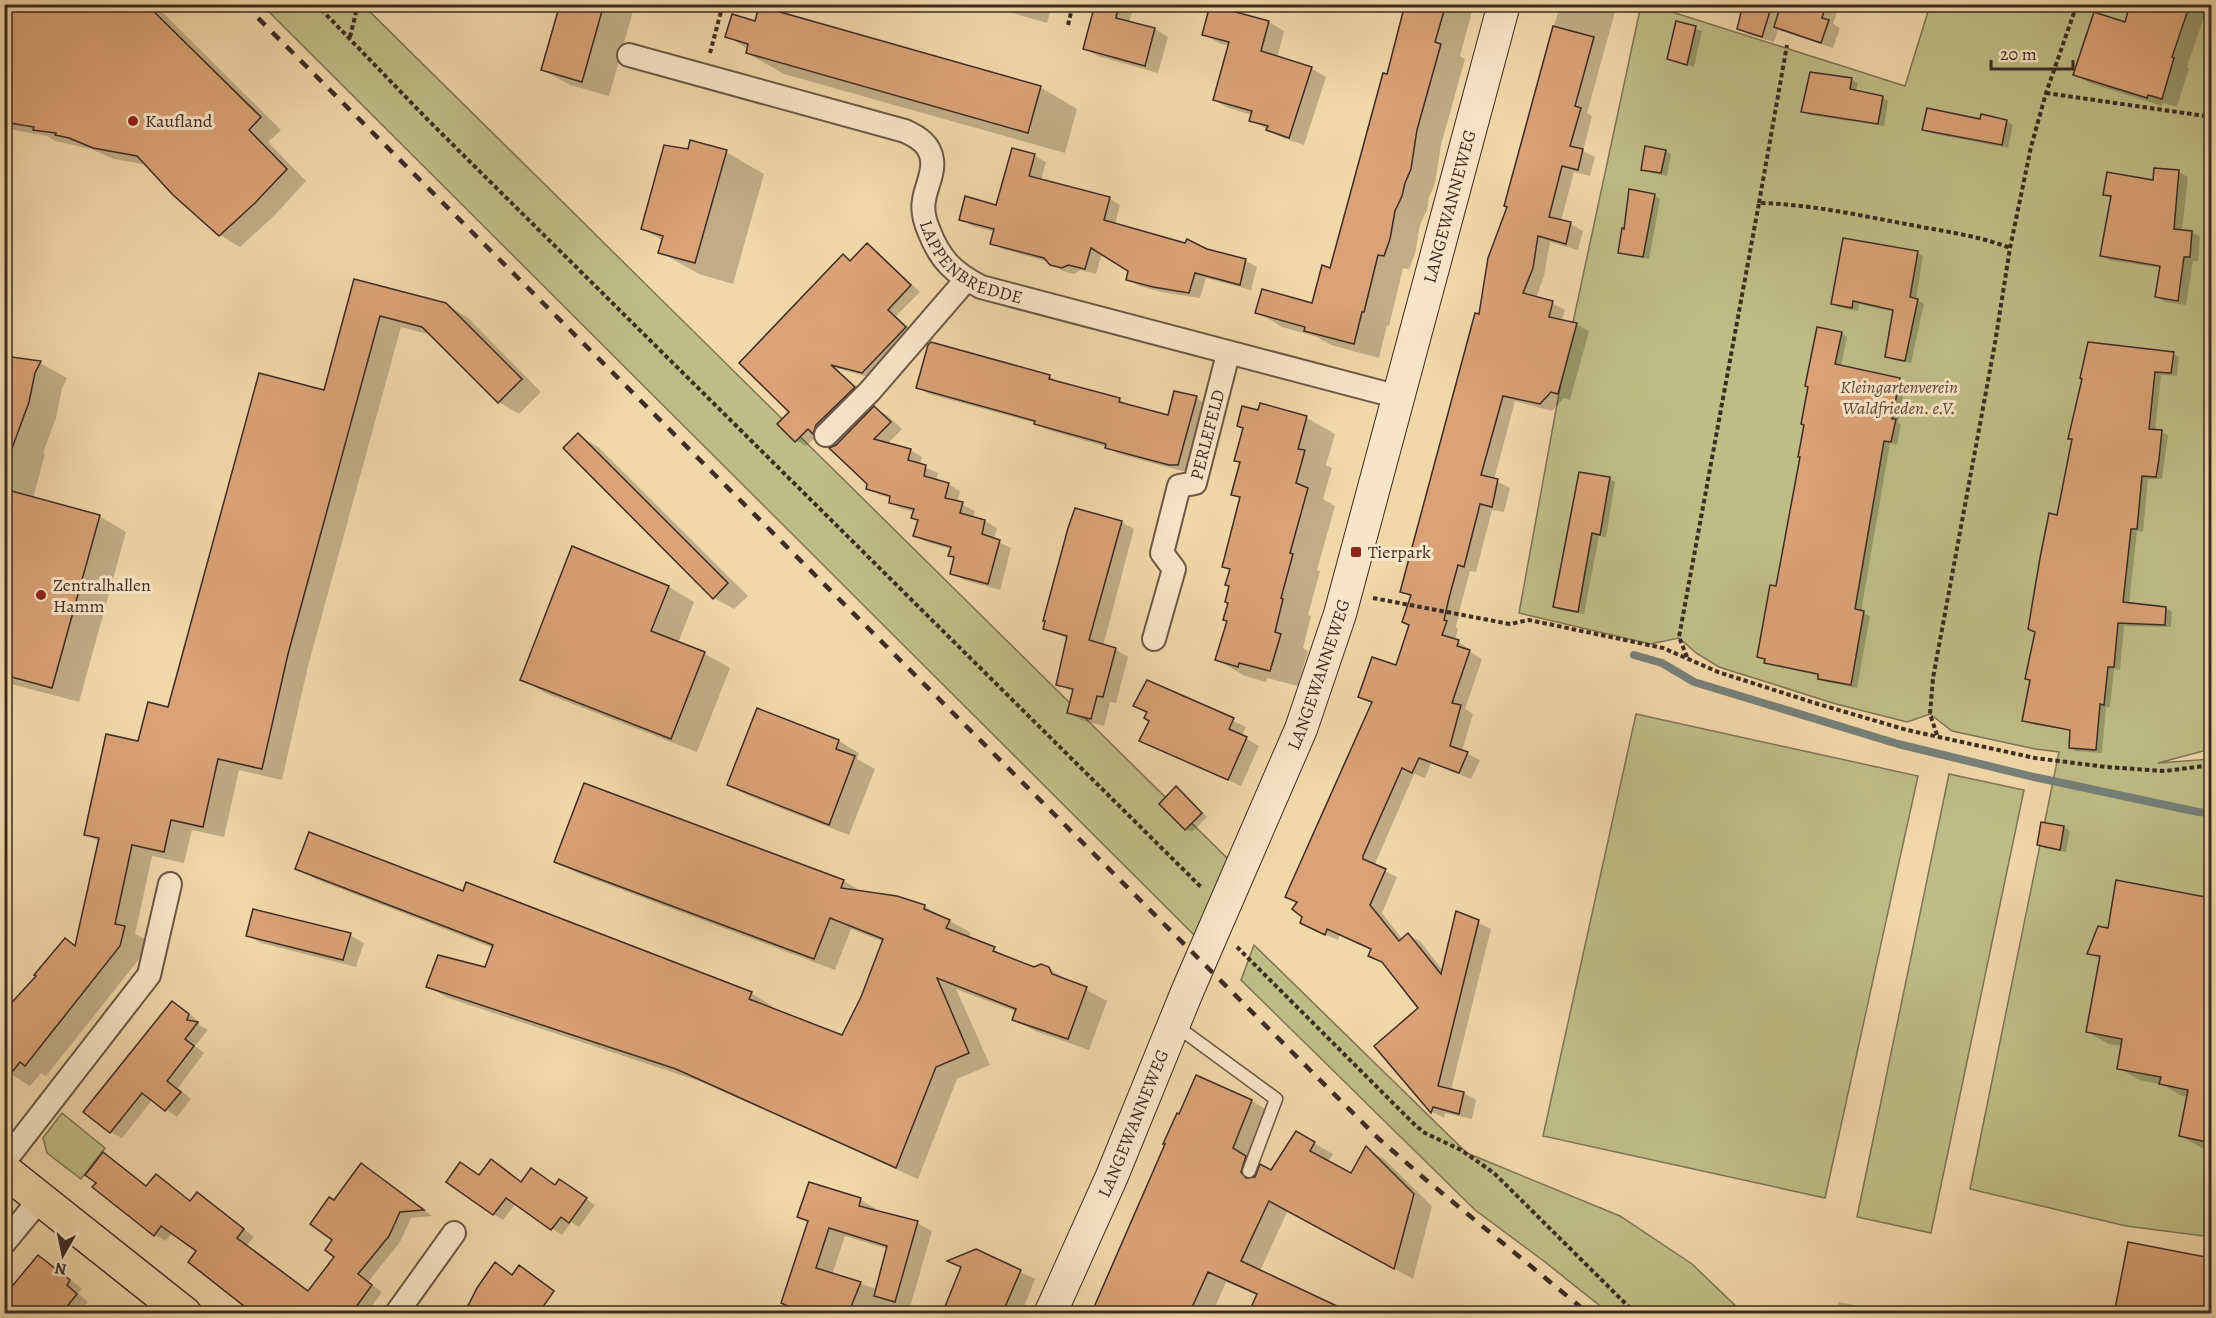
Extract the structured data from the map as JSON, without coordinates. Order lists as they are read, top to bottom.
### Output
{
  "streets": {
    "street": ["LANGEWANNEWEG", "LAPPENBREDDE", "PERLEFELD"]
  },
  "crossings": [
    ["LANGEWANNEWEG", "LAPPENBREDDE"],
    ["LAPPENBREDDE", "PERLEFELD"]
  ],
  "parks": ["Kleingartenverein Waldfrieden. e.V."],
  "places": {
    "other": ["Kaufland", "Zentralhallen Hamm"],
    "transit": ["Tierpark"]
  },
  "scale_bar": "20 m",
  "north": "bottom"
}
